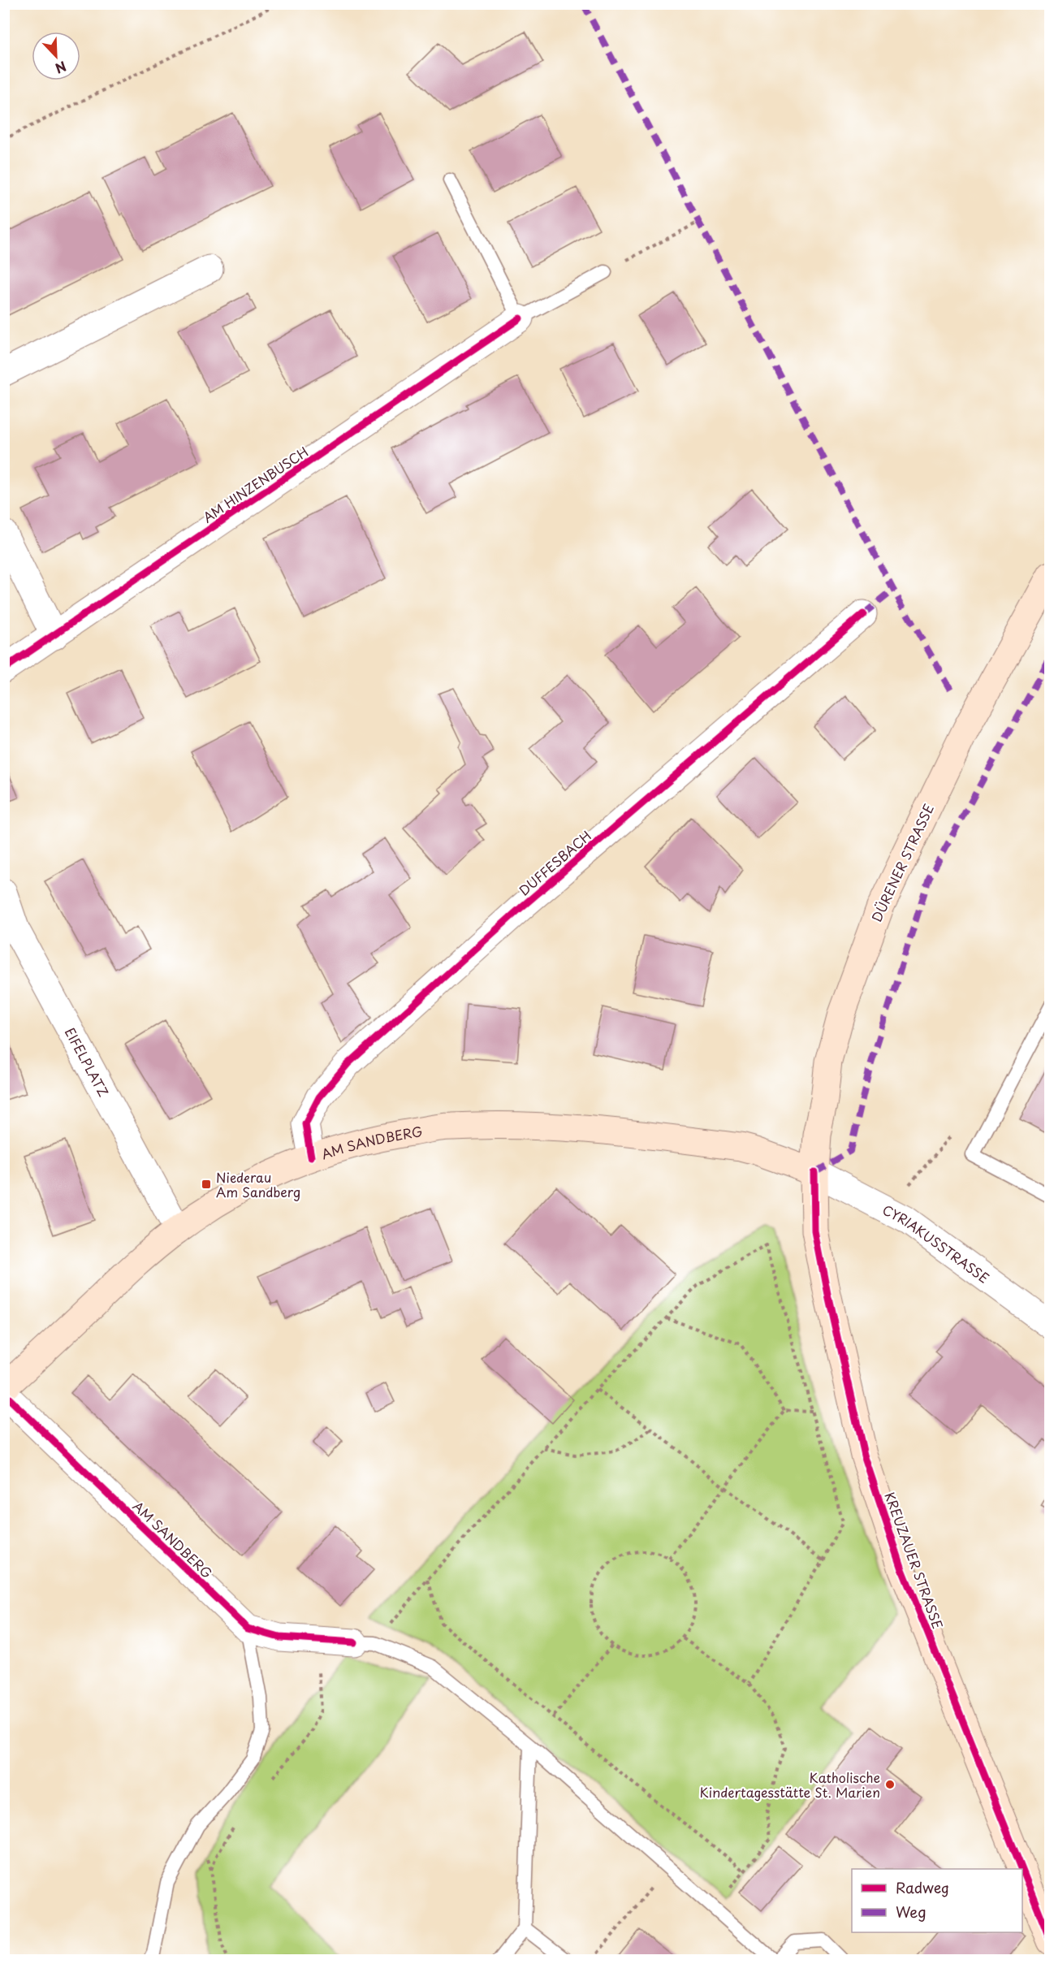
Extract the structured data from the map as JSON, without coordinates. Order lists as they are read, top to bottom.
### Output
{
  "streets": {
    "main road": ["DÜRENER STRASSE", "AM SANDBERG", "KREUZAUER STRASSE"],
    "street": [
      "AM HINZENBUSCH",
      "DUFFESBACH",
      "EIFELPLATZ",
      "CYRIAKUSSTRASSE"
    ]
  },
  "crossings": [
    ["DUFFESBACH", "AM SANDBERG"],
    ["DÜRENER STRASSE", "AM SANDBERG"],
    ["DÜRENER STRASSE", "CYRIAKUSSTRASSE"],
    ["DÜRENER STRASSE", "KREUZAUER STRASSE"],
    ["EIFELPLATZ", "AM SANDBERG"],
    ["AM SANDBERG", "CYRIAKUSSTRASSE"],
    ["AM SANDBERG", "KREUZAUER STRASSE"],
    ["CYRIAKUSSTRASSE", "KREUZAUER STRASSE"]
  ],
  "places": {
    "transit": ["Niederau Am Sandberg"],
    "other": ["Katholische Kindertagesstätte St. Marien"]
  },
  "legend": ["Radweg", "Weg"],
  "north": "bottom right"
}
